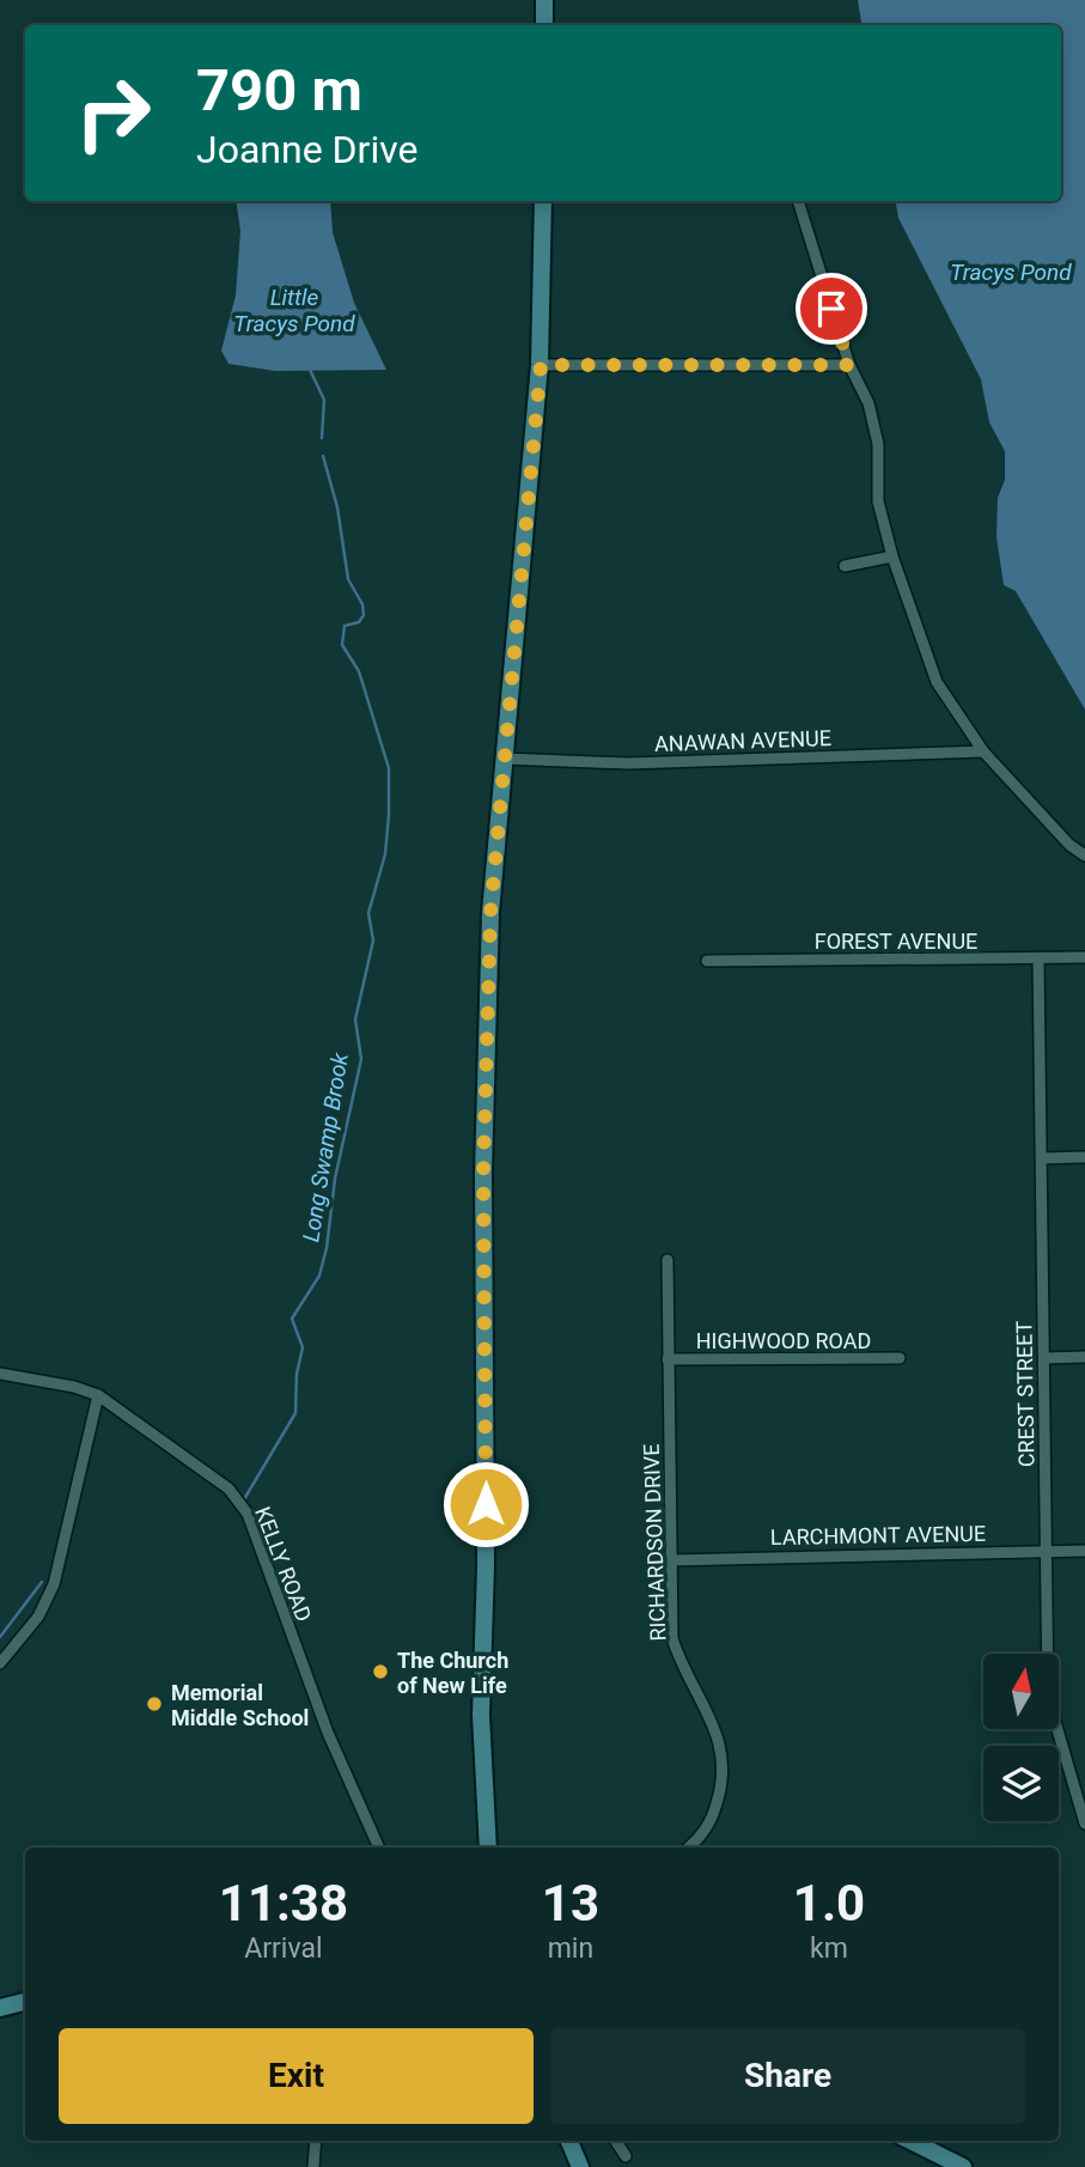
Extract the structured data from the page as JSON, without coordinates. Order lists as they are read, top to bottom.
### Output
{
  "streets": {
    "street": [
      "ANAWAN AVENUE",
      "FOREST AVENUE",
      "HIGHWOOD ROAD",
      "CREST STREET",
      "LARCHMONT AVENUE",
      "RICHARDSON DRIVE",
      "KELLY ROAD"
    ]
  },
  "crossings": [
    ["FOREST AVENUE", "CREST STREET"],
    ["HIGHWOOD ROAD", "RICHARDSON DRIVE"],
    ["CREST STREET", "LARCHMONT AVENUE"],
    ["LARCHMONT AVENUE", "RICHARDSON DRIVE"]
  ],
  "water": ["Tracys Pond", "Little Tracys Pond", "Long Swamp Brook"],
  "places": ["The Church of New Life", "Memorial Middle School"],
  "north": "top",
  "page": {
    "turn": ["790 m", "Joanne Drive"],
    "eta": [
      "11:38",
      "Arrival",
      "13",
      "min",
      "1.0",
      "km"
    ],
    "buttons": ["Exit", "Share"]
  }
}
